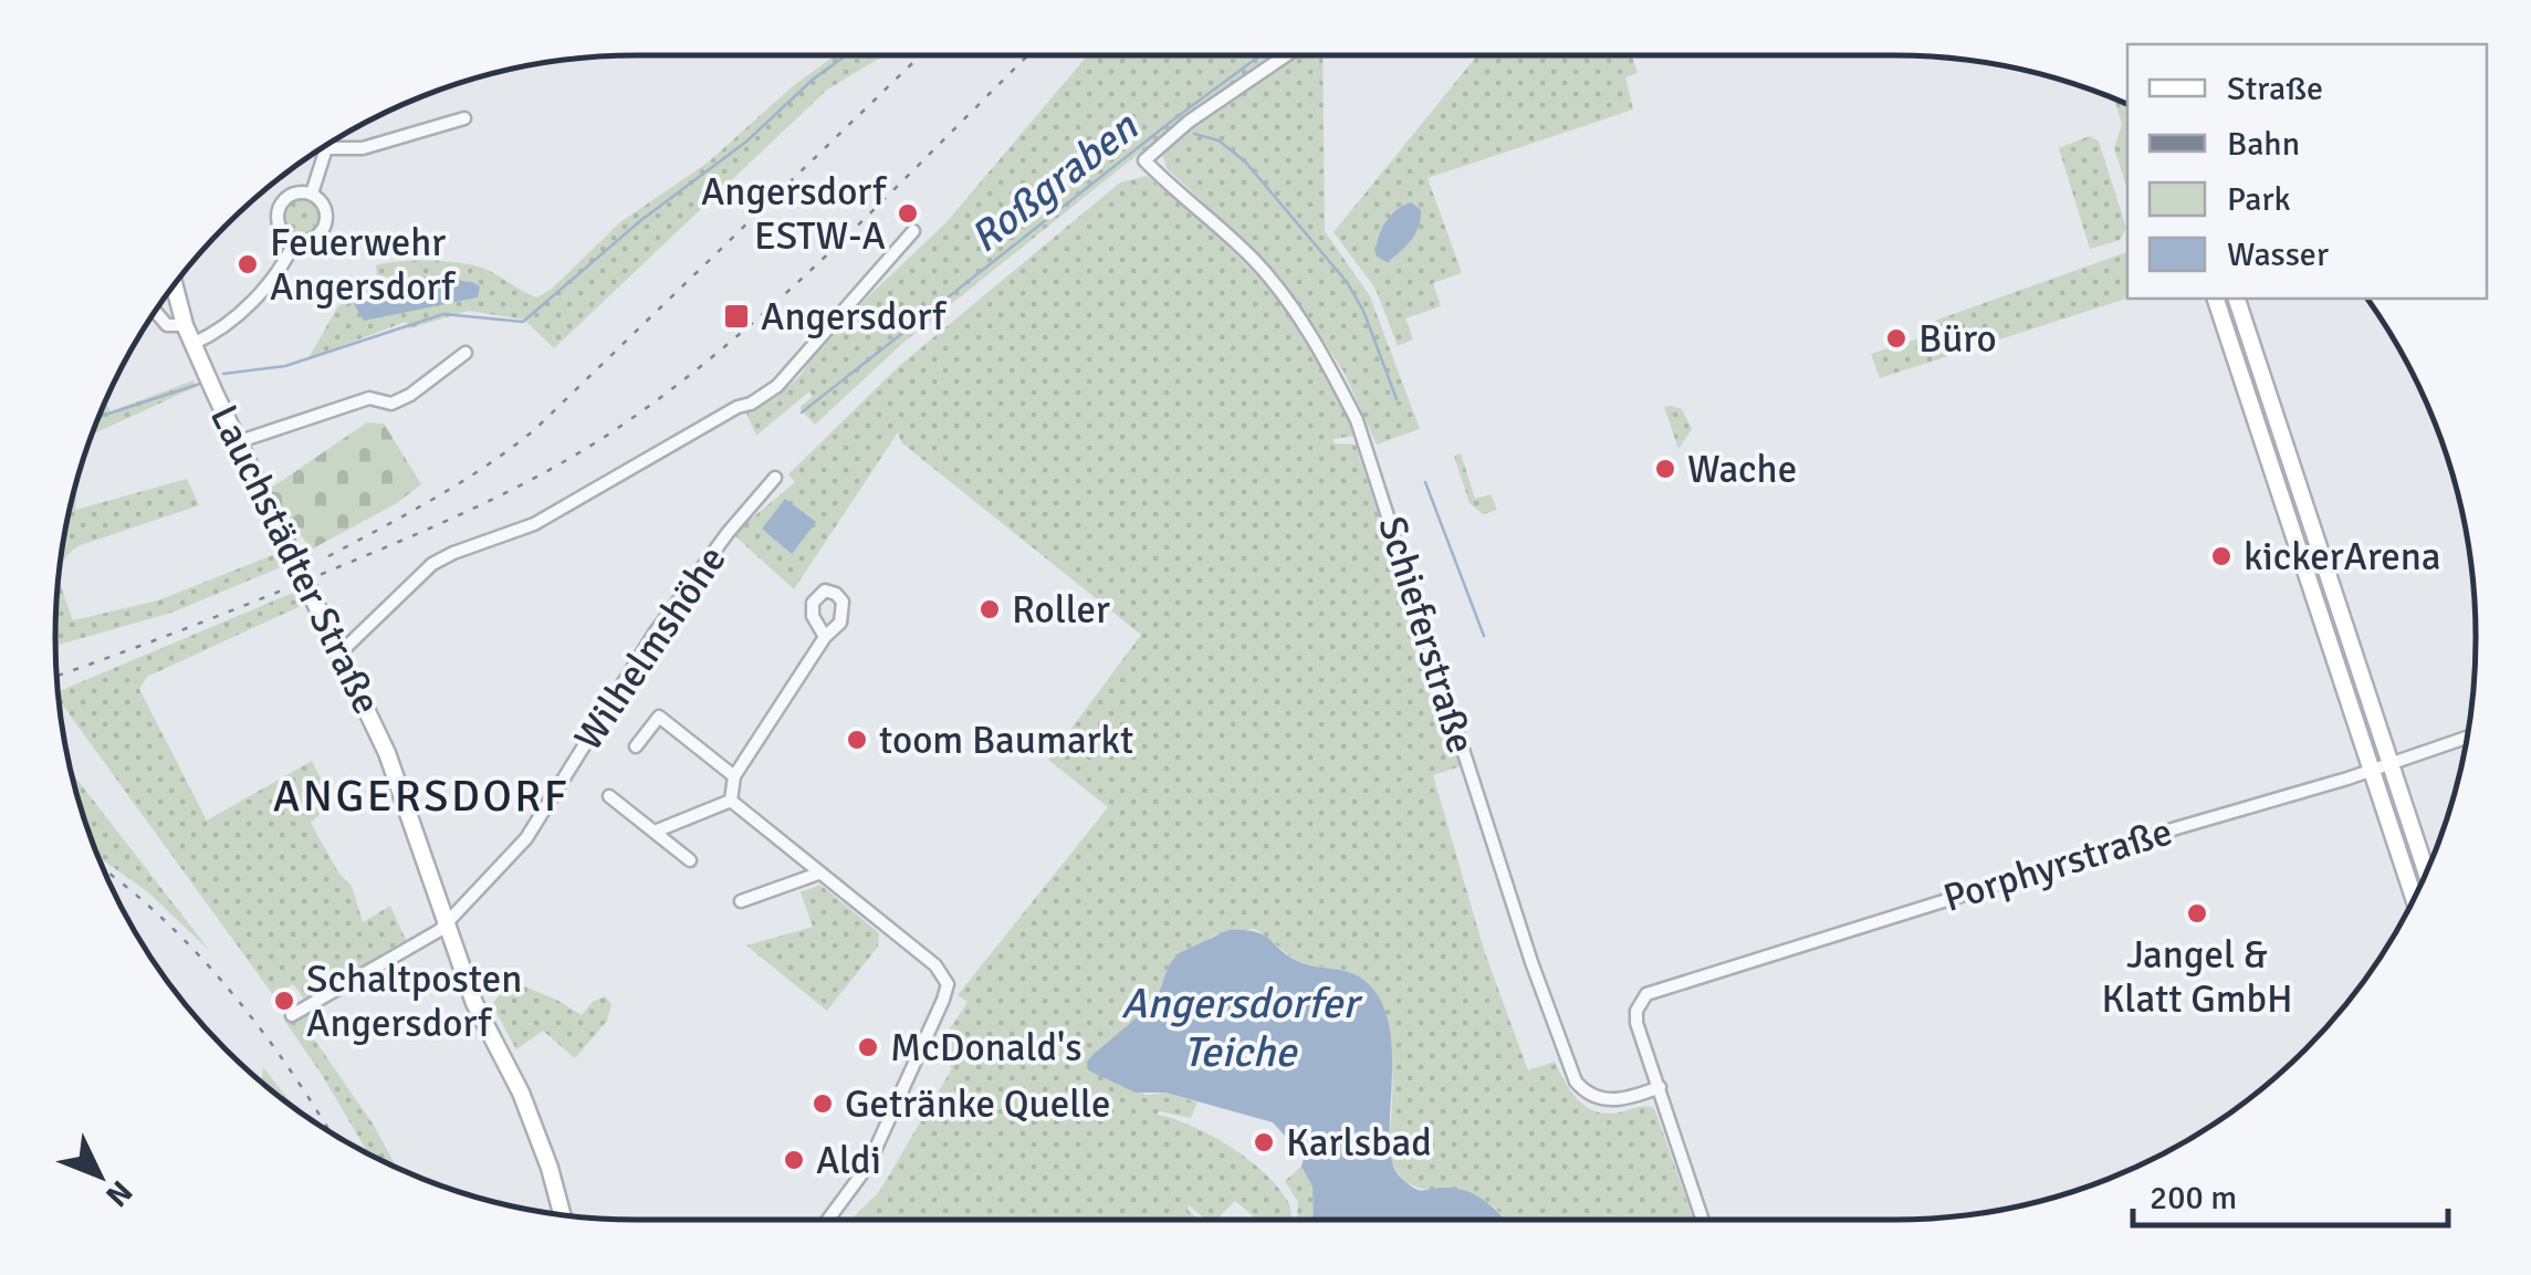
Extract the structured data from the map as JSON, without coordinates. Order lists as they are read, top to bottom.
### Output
{
  "streets": {
    "main road": ["Lauchstädter Straße"],
    "street": ["Schieferstraße", "Wilhelmshöhe", "Porphyrstraße"]
  },
  "crossings": [
    ["Lauchstädter Straße", "Wilhelmshöhe"],
    ["Schieferstraße", "Porphyrstraße"]
  ],
  "districts": ["ANGERSDORF"],
  "water": ["Roßgraben", "Angersdorfer Teiche"],
  "places": {
    "other": [
      "Angersdorf ESTW-A",
      "Feuerwehr Angersdorf",
      "Büro",
      "Wache",
      "kickerArena",
      "Roller",
      "toom Baumarkt",
      "Jangel & Klatt GmbH",
      "Schaltposten Angersdorf",
      "McDonald's",
      "Getränke Quelle",
      "Karlsbad",
      "Aldi"
    ],
    "transit": ["Angersdorf"]
  },
  "legend": [
    "Straße",
    "Bahn",
    "Park",
    "Wasser"
  ],
  "scale_bar": "200 m",
  "north": "bottom right"
}
